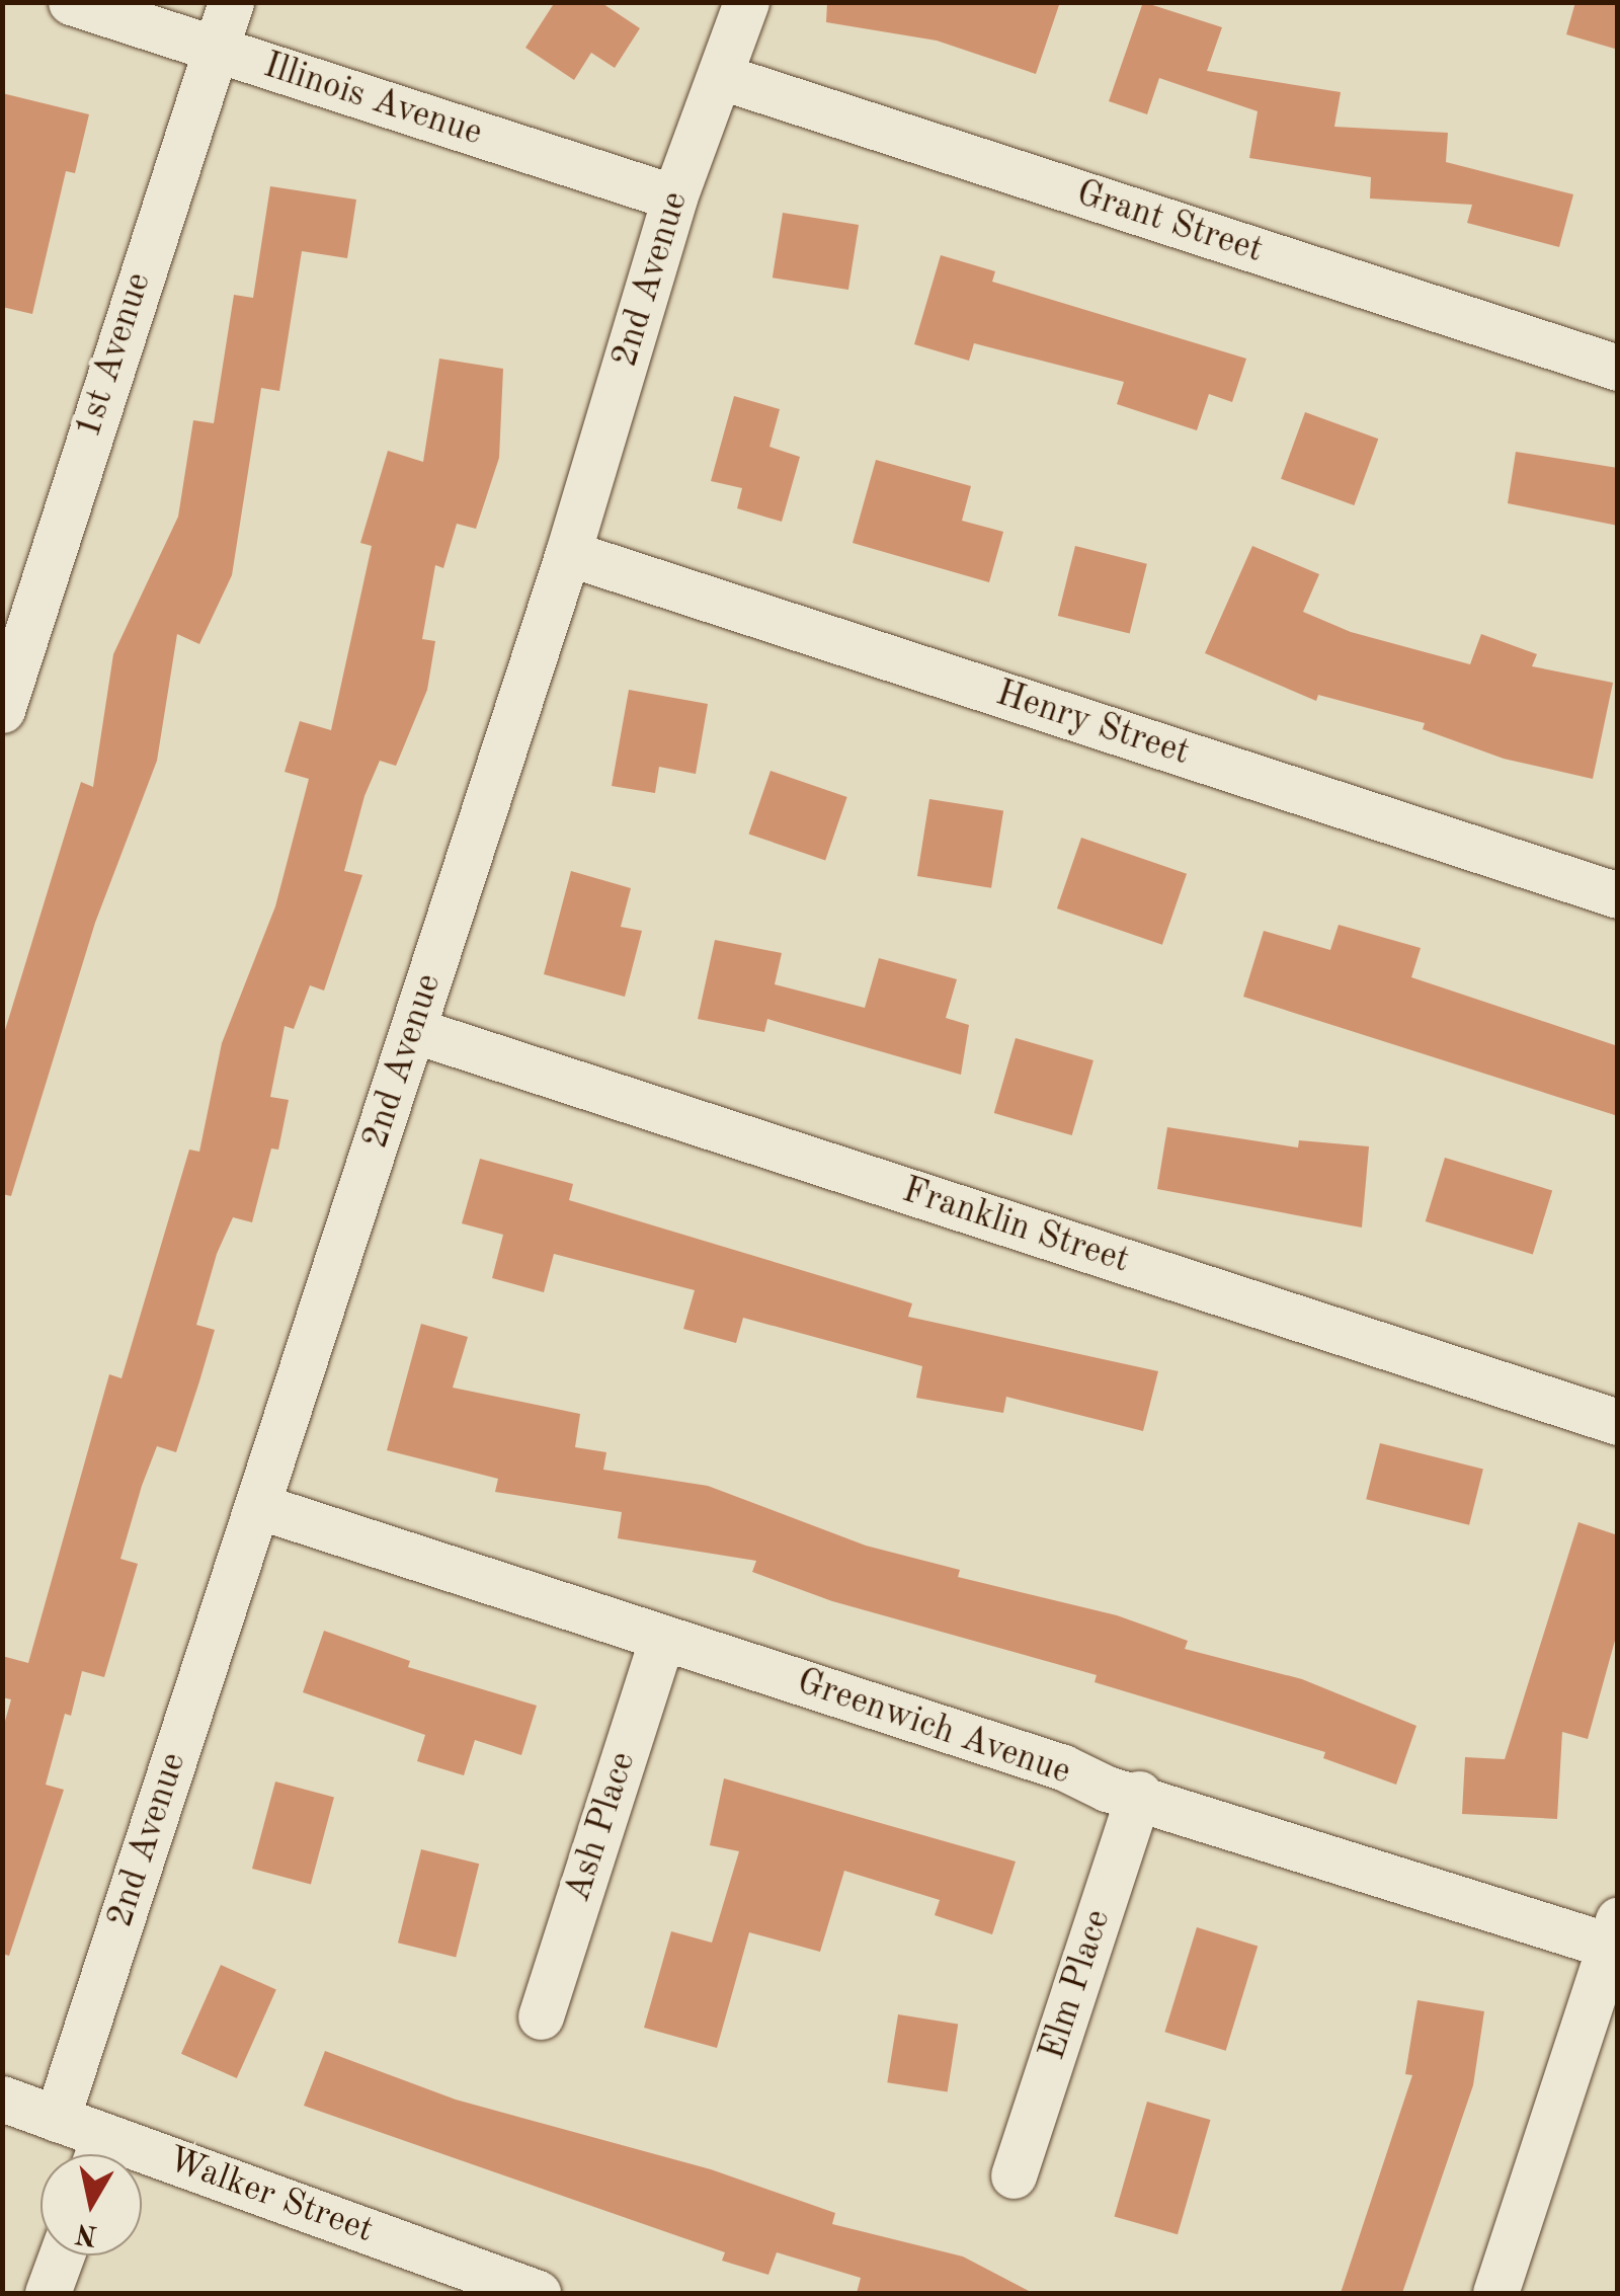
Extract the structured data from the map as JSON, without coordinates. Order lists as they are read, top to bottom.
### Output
{
  "streets": {
    "street": [
      "Illinois Avenue",
      "Grant Street",
      "2nd Avenue",
      "1st Avenue",
      "Henry Street",
      "Franklin Street",
      "Greenwich Avenue",
      "Ash Place",
      "Elm Place",
      "Walker Street"
    ]
  },
  "crossings": [
    ["Illinois Avenue", "2nd Avenue"],
    ["Illinois Avenue", "1st Avenue"],
    ["Grant Street", "2nd Avenue"],
    ["2nd Avenue", "Henry Street"],
    ["2nd Avenue", "Franklin Street"],
    ["2nd Avenue", "Greenwich Avenue"],
    ["2nd Avenue", "Walker Street"],
    ["Greenwich Avenue", "Ash Place"],
    ["Greenwich Avenue", "Elm Place"]
  ],
  "north": "bottom"
}
